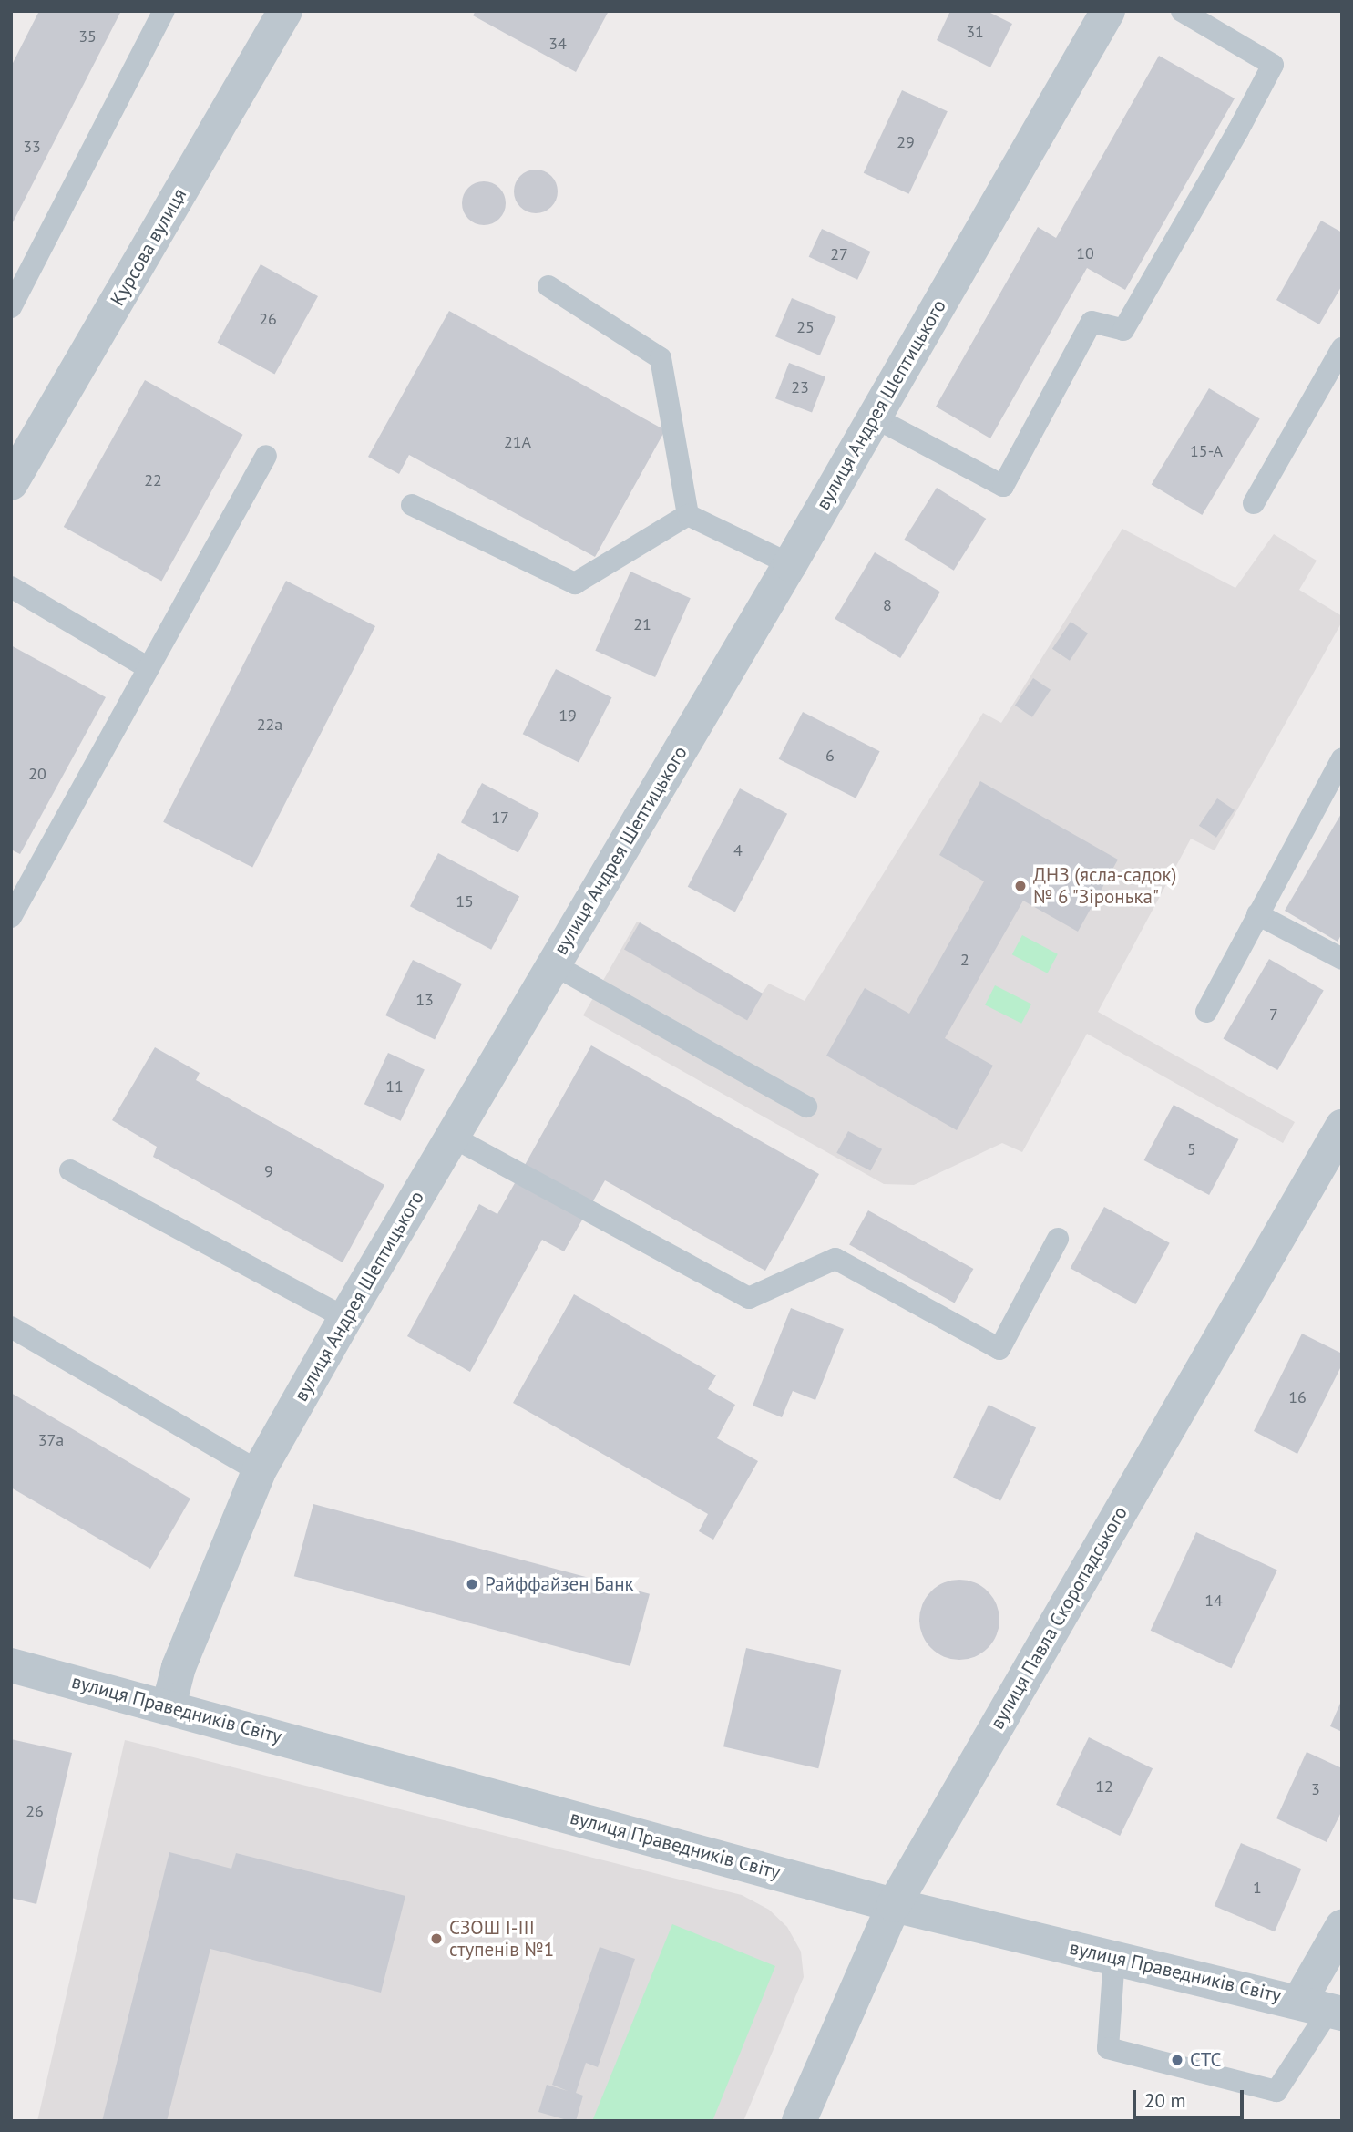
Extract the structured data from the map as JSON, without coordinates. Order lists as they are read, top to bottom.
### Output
{
  "streets": {
    "street": [
      "Курсова вулиця",
      "вулиця Андрея Шептицького",
      "вулиця Павла Скоропадського",
      "вулиця Праведників Світу"
    ]
  },
  "crossings": [
    ["вулиця Андрея Шептицького", "вулиця Праведників Світу"],
    ["вулиця Павла Скоропадського", "вулиця Праведників Світу"]
  ],
  "places": [
    "ДНЗ (ясла-садок) № 6 \"Зіронька\"",
    "Райффайзен Банк",
    "СЗОШ І-ІІІ ступенів №1",
    "СТС"
  ],
  "house_numbers": [
    "31",
    "35",
    "34",
    "29",
    "33",
    "10",
    "27",
    "26",
    "25",
    "23",
    "21А",
    "15-А",
    "22",
    "8",
    "21",
    "19",
    "22а",
    "6",
    "20",
    "17",
    "4",
    "15",
    "2",
    "13",
    "7",
    "11",
    "5",
    "9",
    "16",
    "37а",
    "14",
    "12",
    "3",
    "26",
    "1"
  ],
  "scale_bar": "20 m"
}
